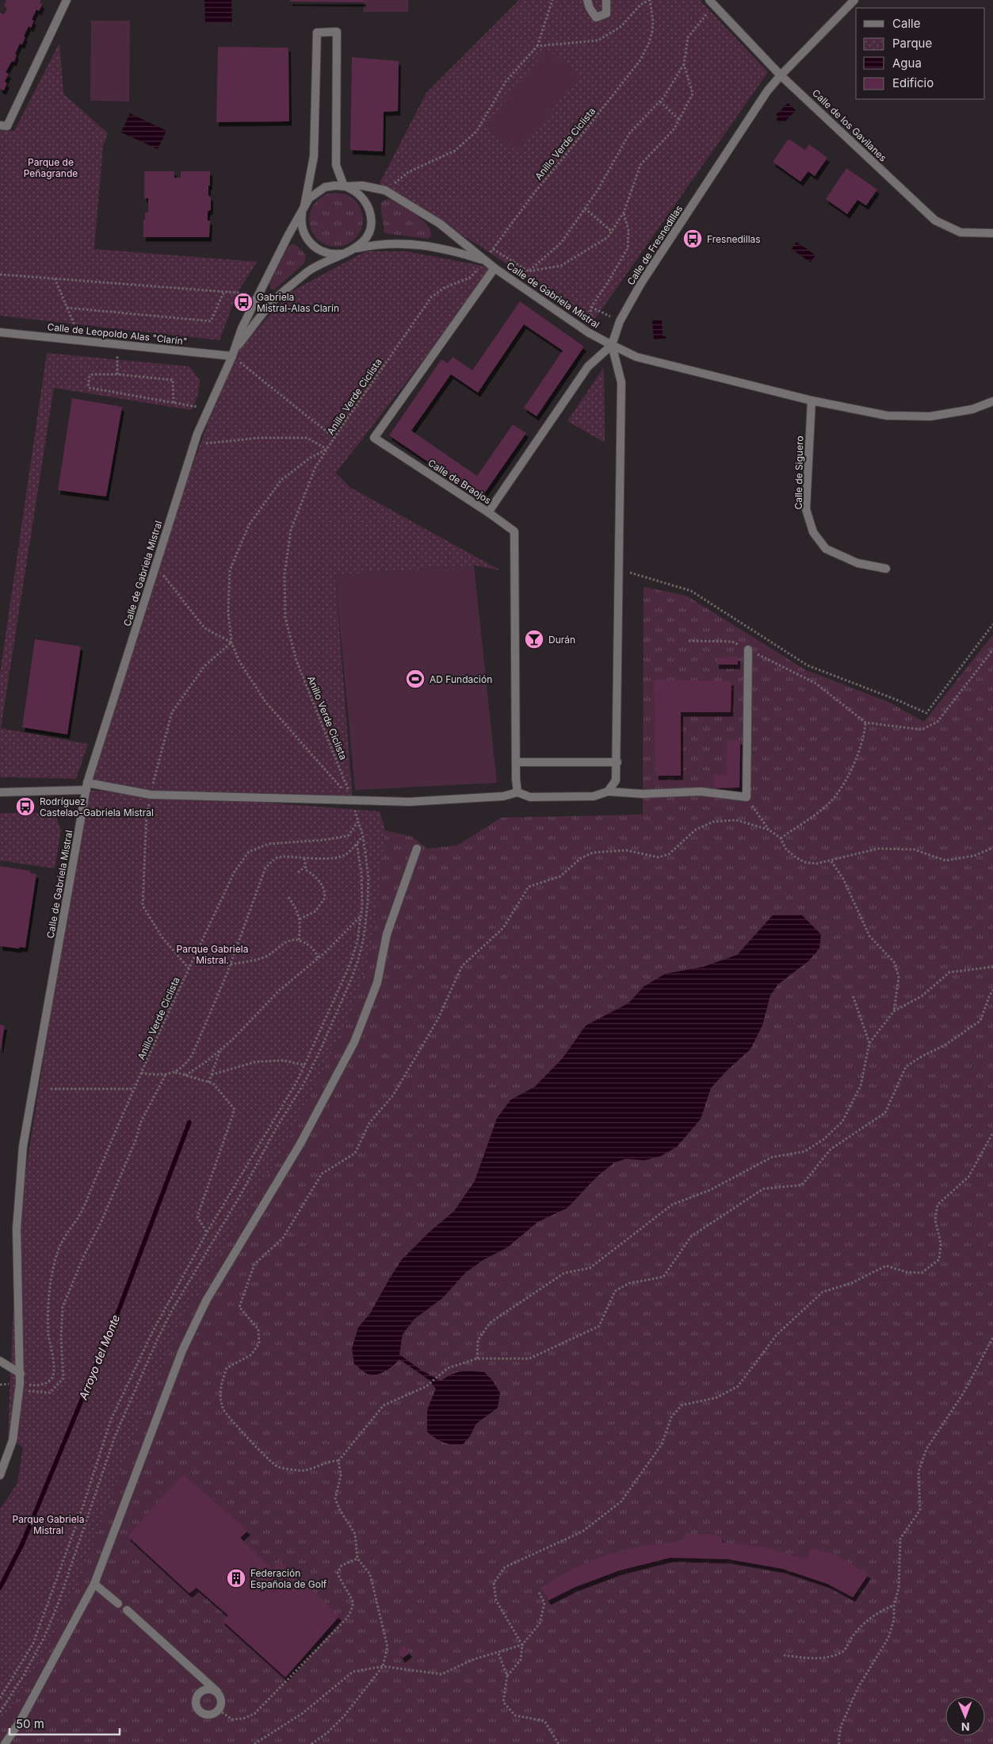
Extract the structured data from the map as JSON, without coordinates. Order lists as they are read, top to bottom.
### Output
{
  "streets": {
    "street": [
      "Calle de los Gavilanes",
      "Calle de Fresnedillas",
      "Calle de Gabriela Mistral",
      "Calle de Leopoldo Alas \"Clarín\"",
      "Calle de Siguero",
      "Calle de Braojos"
    ],
    "path": ["Anillo Verde Ciclista"]
  },
  "crossings": [
    ["Calle de los Gavilanes", "Calle de Fresnedillas"],
    ["Anillo Verde Ciclista", "Calle de Gabriela Mistral"],
    ["Calle de Fresnedillas", "Calle de Gabriela Mistral"],
    ["Calle de Fresnedillas", "Calle de Braojos"],
    ["Calle de Gabriela Mistral", "Calle de Leopoldo Alas \"Clarín\""],
    ["Calle de Gabriela Mistral", "Calle de Braojos"]
  ],
  "water": ["Arroyo del Monte"],
  "parks": ["Parque de Peñagrande", "Parque Gabriela Mistral.", "Parque Gabriela Mistral"],
  "places": {
    "bus stop": ["Fresnedillas", "Gabriela Mistral-Alas Clarín", "Rodríguez Castelao-Gabriela Mistral"],
    "bar": ["Durán"],
    "sports": ["AD Fundación"],
    "building": ["Federación Española de Golf"]
  },
  "legend": [
    "Calle",
    "Parque",
    "Agua",
    "Edificio"
  ],
  "scale_bar": "50 m",
  "north": "bottom"
}
